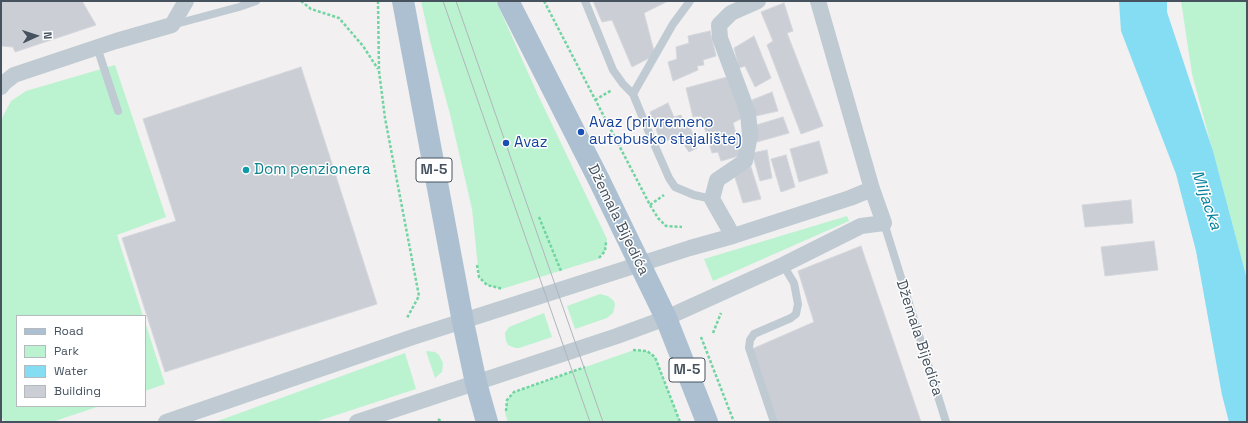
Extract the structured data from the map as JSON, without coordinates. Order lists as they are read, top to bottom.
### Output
{
  "streets": {
    "main road": ["M-5", "Džemala Bijedića"]
  },
  "water": ["Miljacka"],
  "places": ["Avaz (privremeno autobusko stajalište)", "Avaz", "Dom penzionera"],
  "legend": [
    "Road",
    "Park",
    "Water",
    "Building"
  ],
  "north": "right"
}
